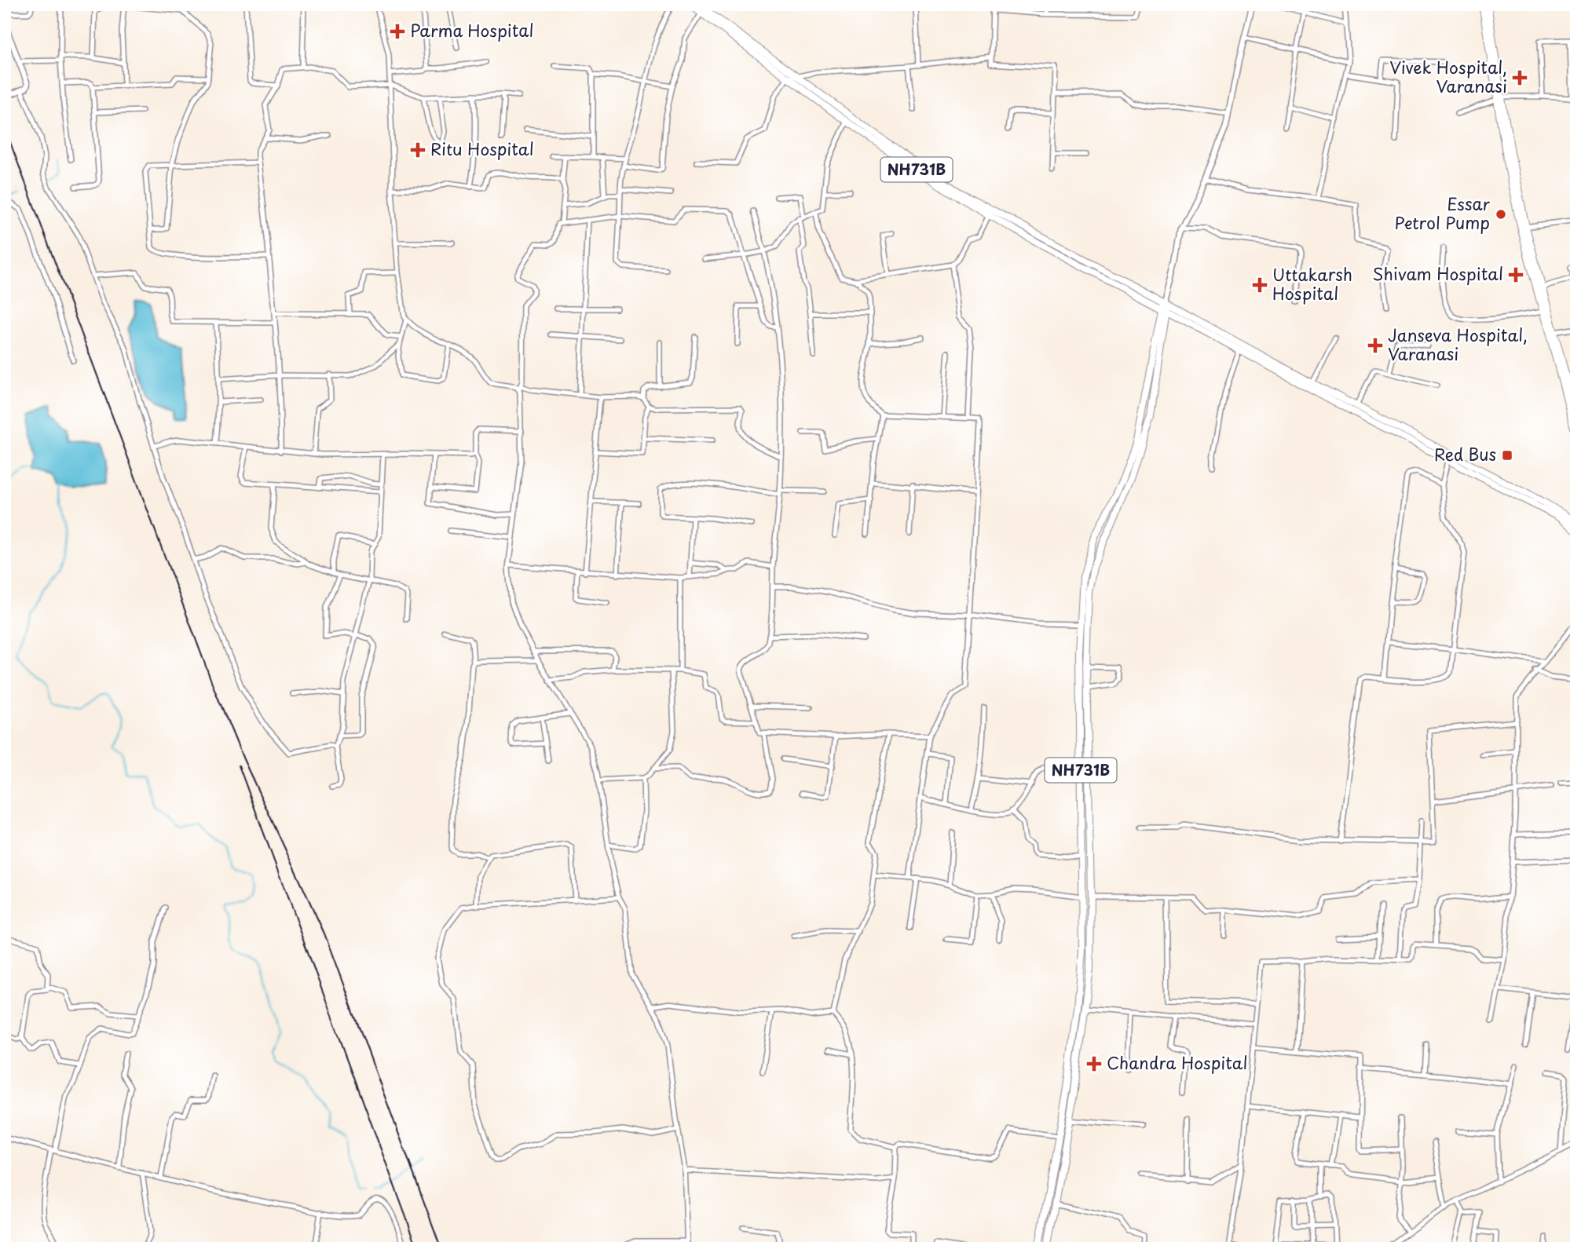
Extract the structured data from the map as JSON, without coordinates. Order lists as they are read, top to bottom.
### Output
{
  "streets": {
    "main road": ["NH731B"]
  },
  "places": {
    "health": [
      "Parma Hospital",
      "Vivek Hospital, Varanasi",
      "Ritu Hospital",
      "Shivam Hospital",
      "Uttakarsh Hospital",
      "Janseva Hospital, Varanasi",
      "Chandra Hospital"
    ],
    "other": ["Essar Petrol Pump"],
    "transit": ["Red Bus"]
  }
}
